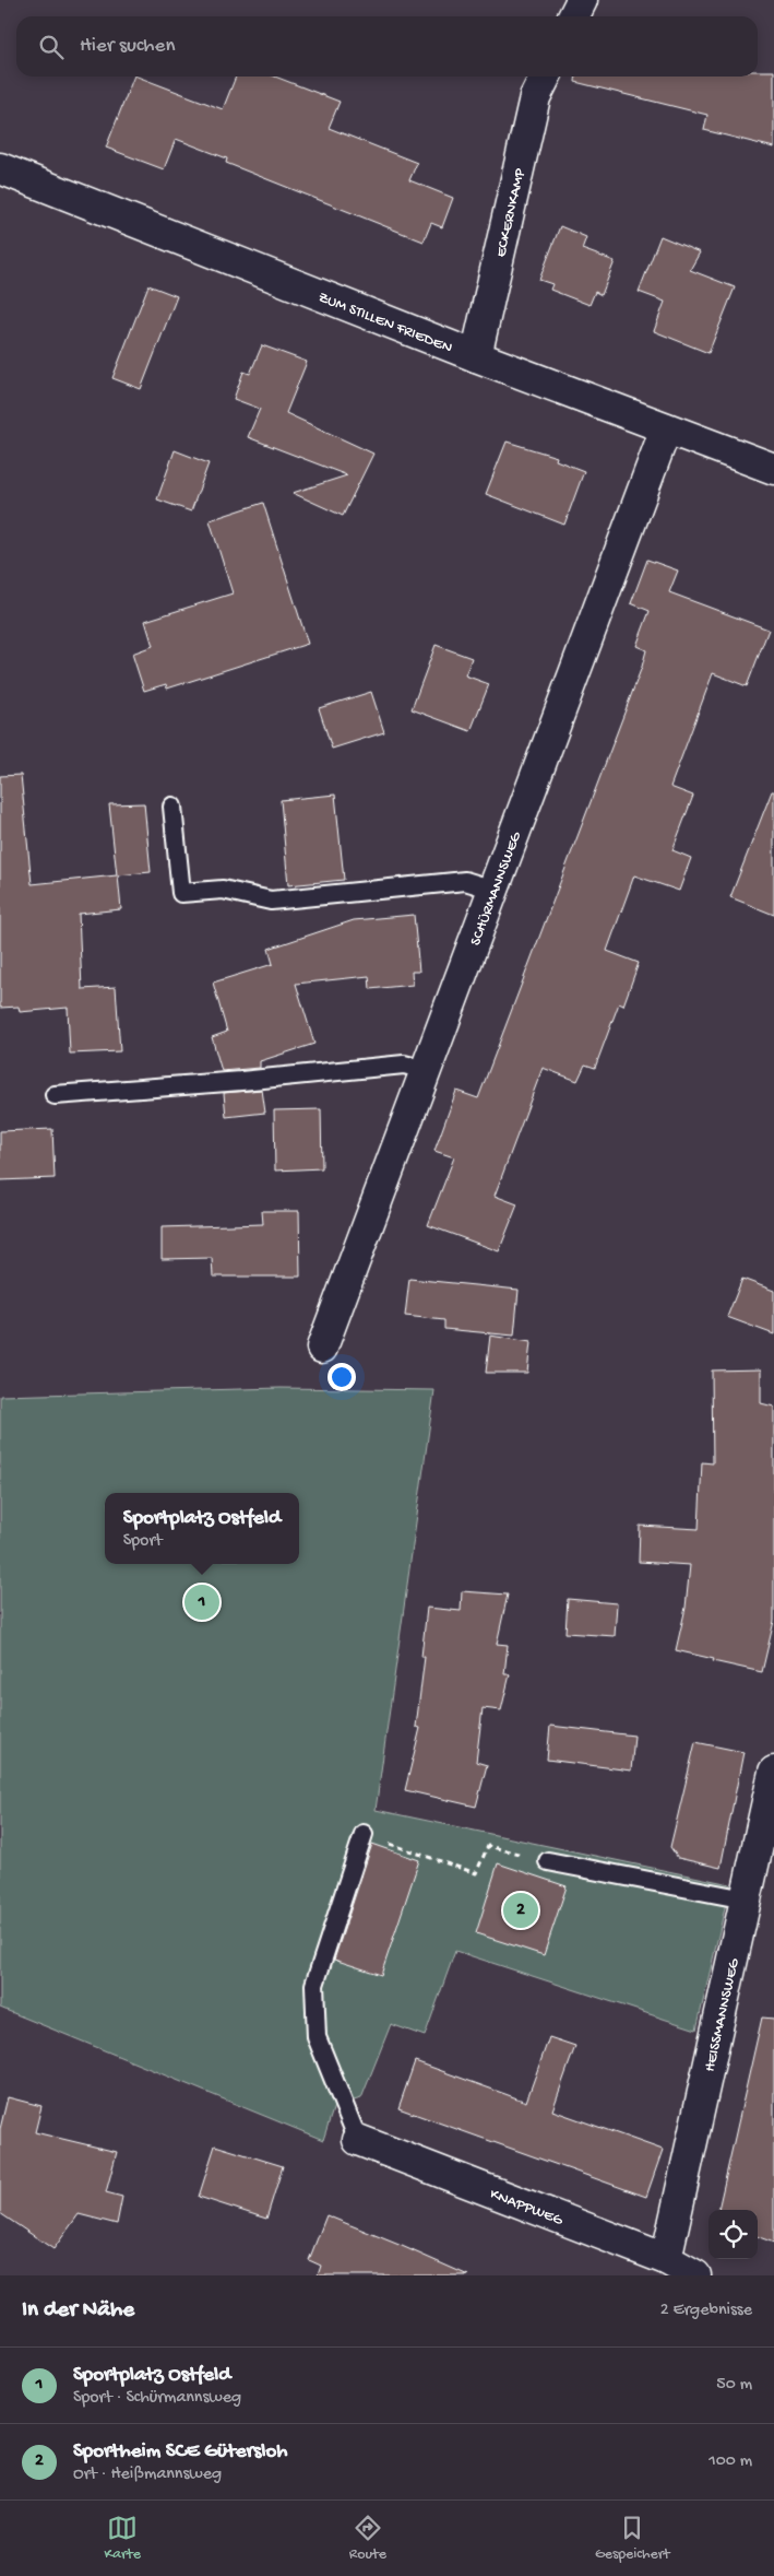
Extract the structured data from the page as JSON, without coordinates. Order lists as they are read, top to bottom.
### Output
{
  "streets": {
    "street": [
      "ECKERNKAMP",
      "ZUM STILLEN FRIEDEN",
      "SCHÜRMANNSWEG",
      "HEISSMANNSWEG",
      "KNAPPWEG"
    ]
  },
  "crossings": [
    ["ECKERNKAMP", "ZUM STILLEN FRIEDEN"],
    ["ZUM STILLEN FRIEDEN", "SCHÜRMANNSWEG"],
    ["HEISSMANNSWEG", "KNAPPWEG"]
  ],
  "page": {
    "search": "Hier suchen",
    "popup": ["Sportplatz Ostfeld", "Sport"],
    "pins": ["1", "2"],
    "heading": ["In der Nähe", "2 Ergebnisse"],
    "list": [
      {
        "mark": "1",
        "name": "Sportplatz Ostfeld",
        "note": "Sport · Schürmannsweg",
        "value": "50 m"
      },
      {
        "mark": "2",
        "name": "Sportheim SCE Gütersloh",
        "note": "Ort · Heißmannsweg",
        "value": "100 m"
      }
    ],
    "nav": ["Karte", "Route", "Gespeichert"]
  }
}
